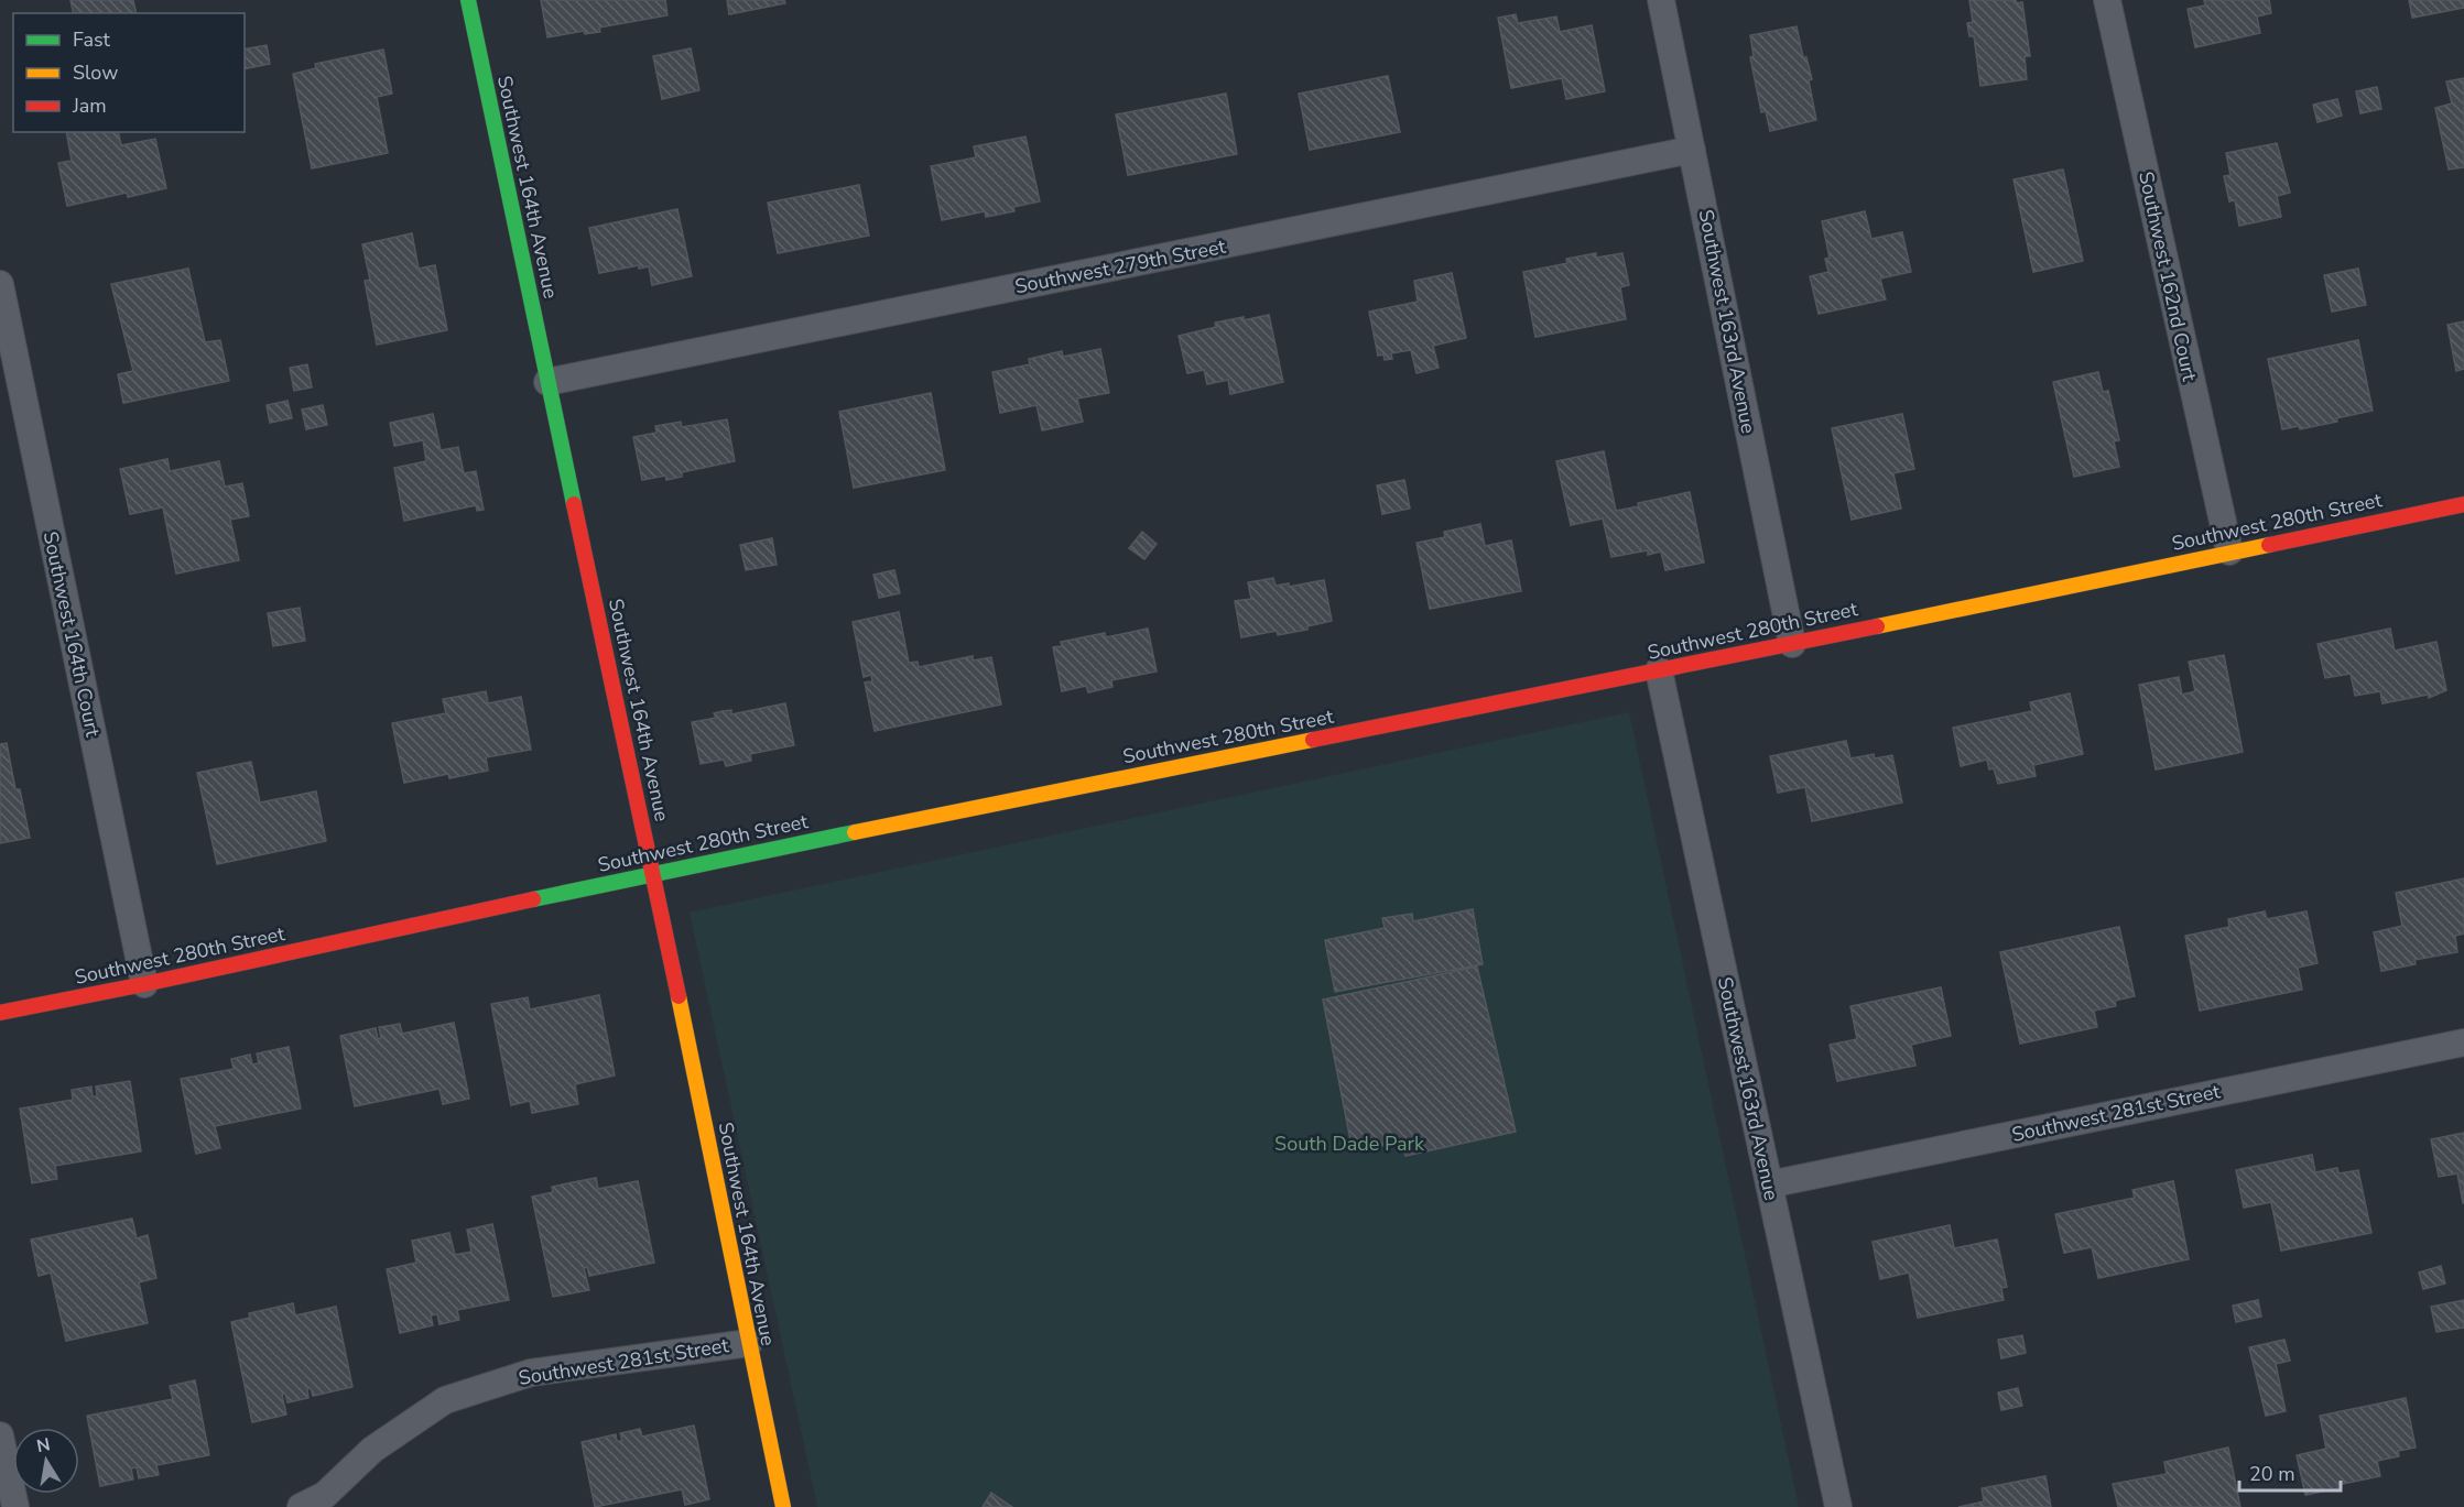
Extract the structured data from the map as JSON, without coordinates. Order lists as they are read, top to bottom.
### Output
{
  "streets": {
    "street": [
      "Southwest 164th Avenue",
      "Southwest 279th Street",
      "Southwest 162nd Court",
      "Southwest 163rd Avenue",
      "Southwest 280th Street",
      "Southwest 164th Court",
      "Southwest 281st Street"
    ]
  },
  "crossings": [
    ["Southwest 164th Avenue", "Southwest 279th Street"],
    ["Southwest 164th Avenue", "Southwest 280th Street"],
    ["Southwest 164th Avenue", "Southwest 281st Street"],
    ["Southwest 279th Street", "Southwest 163rd Avenue"],
    ["Southwest 162nd Court", "Southwest 280th Street"],
    ["Southwest 163rd Avenue", "Southwest 280th Street"],
    ["Southwest 163rd Avenue", "Southwest 281st Street"],
    ["Southwest 280th Street", "Southwest 164th Court"]
  ],
  "parks": ["South Dade Park"],
  "legend": ["Fast", "Slow", "Jam"],
  "scale_bar": "20 m",
  "north": "top"
}
